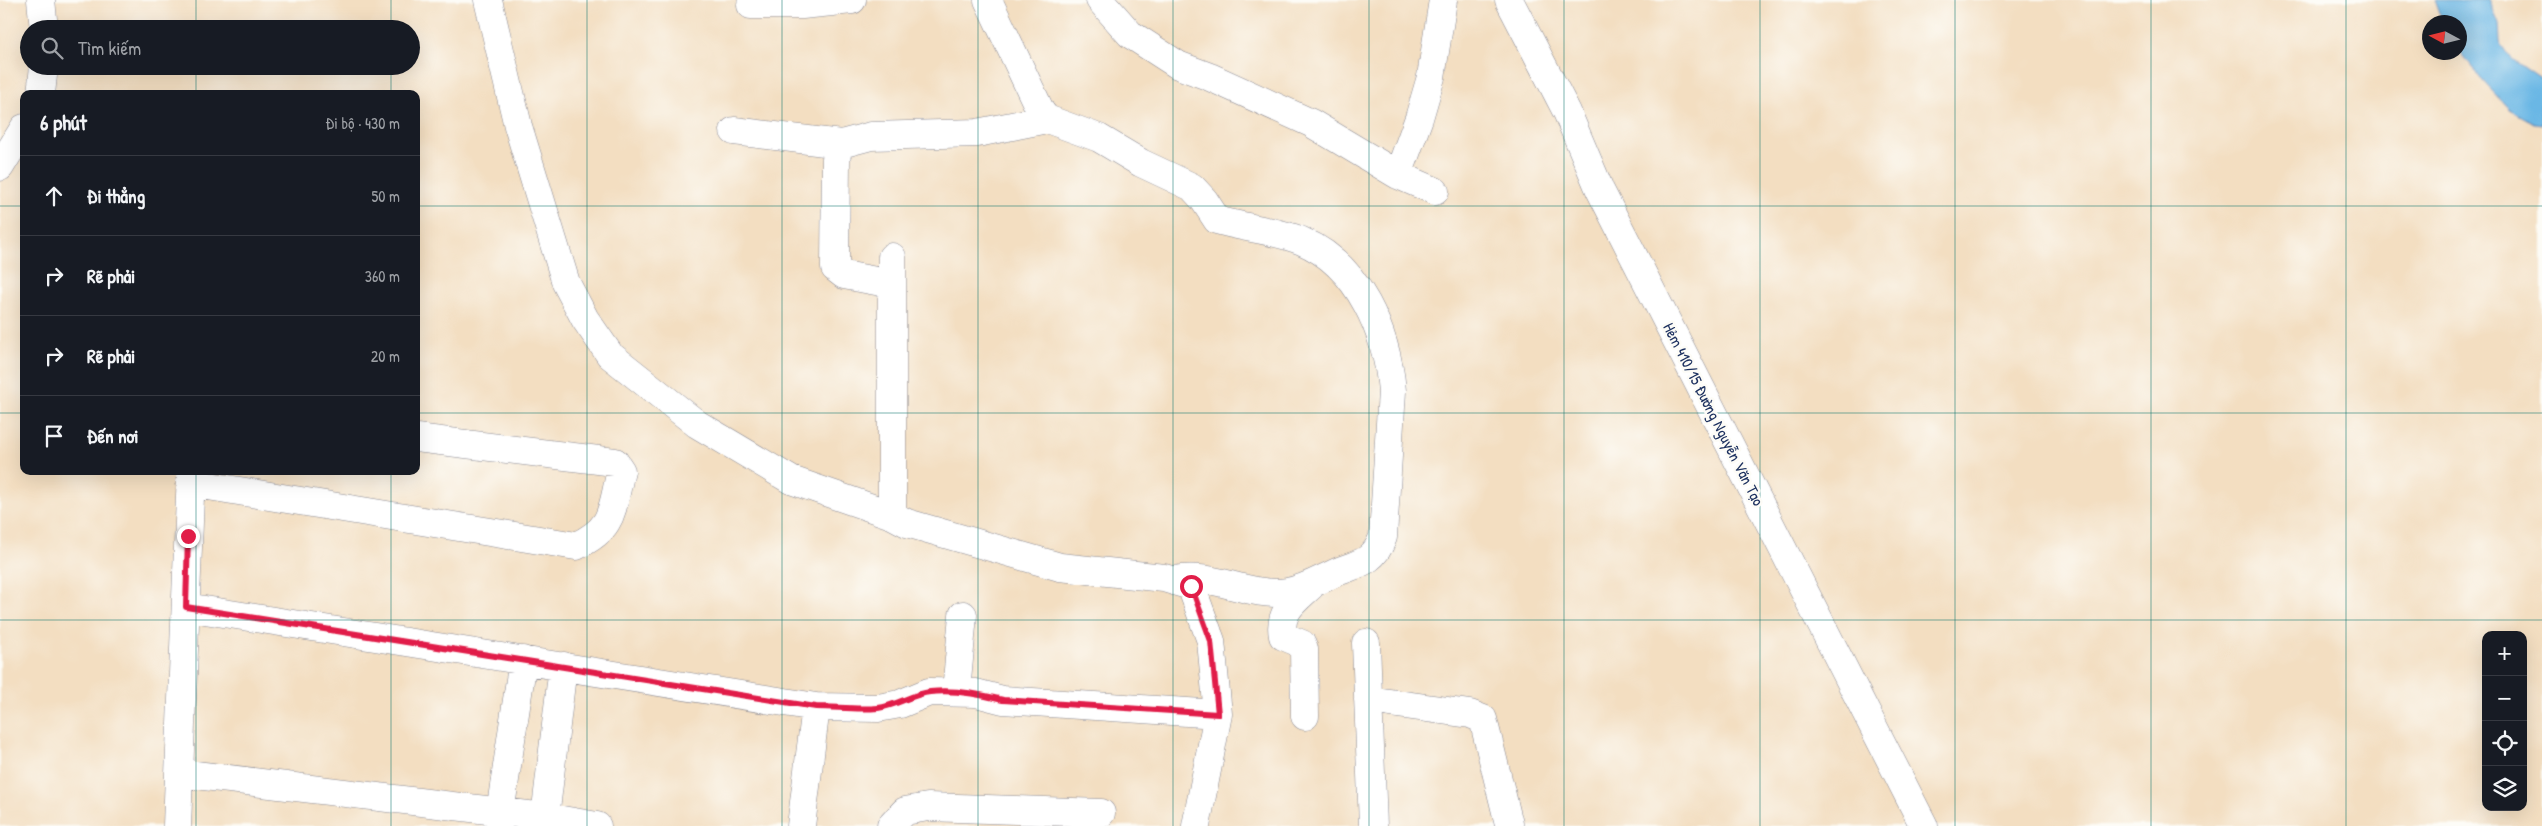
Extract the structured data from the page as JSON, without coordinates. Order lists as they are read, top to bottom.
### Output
{
  "streets": {
    "street": ["Hẻm 410/15 Đường Nguyễn Văn Tạo"]
  },
  "north": "left",
  "page": {
    "search": "Tìm kiếm",
    "heading": ["6 phút", "Đi bộ · 430 m"],
    "list": [
      ["Đi thẳng", "50 m"],
      ["Rẽ phải", "360 m"],
      ["Rẽ phải", "20 m"],
      "Đến nơi"
    ],
    "map_buttons": ["+", "−"]
  }
}
